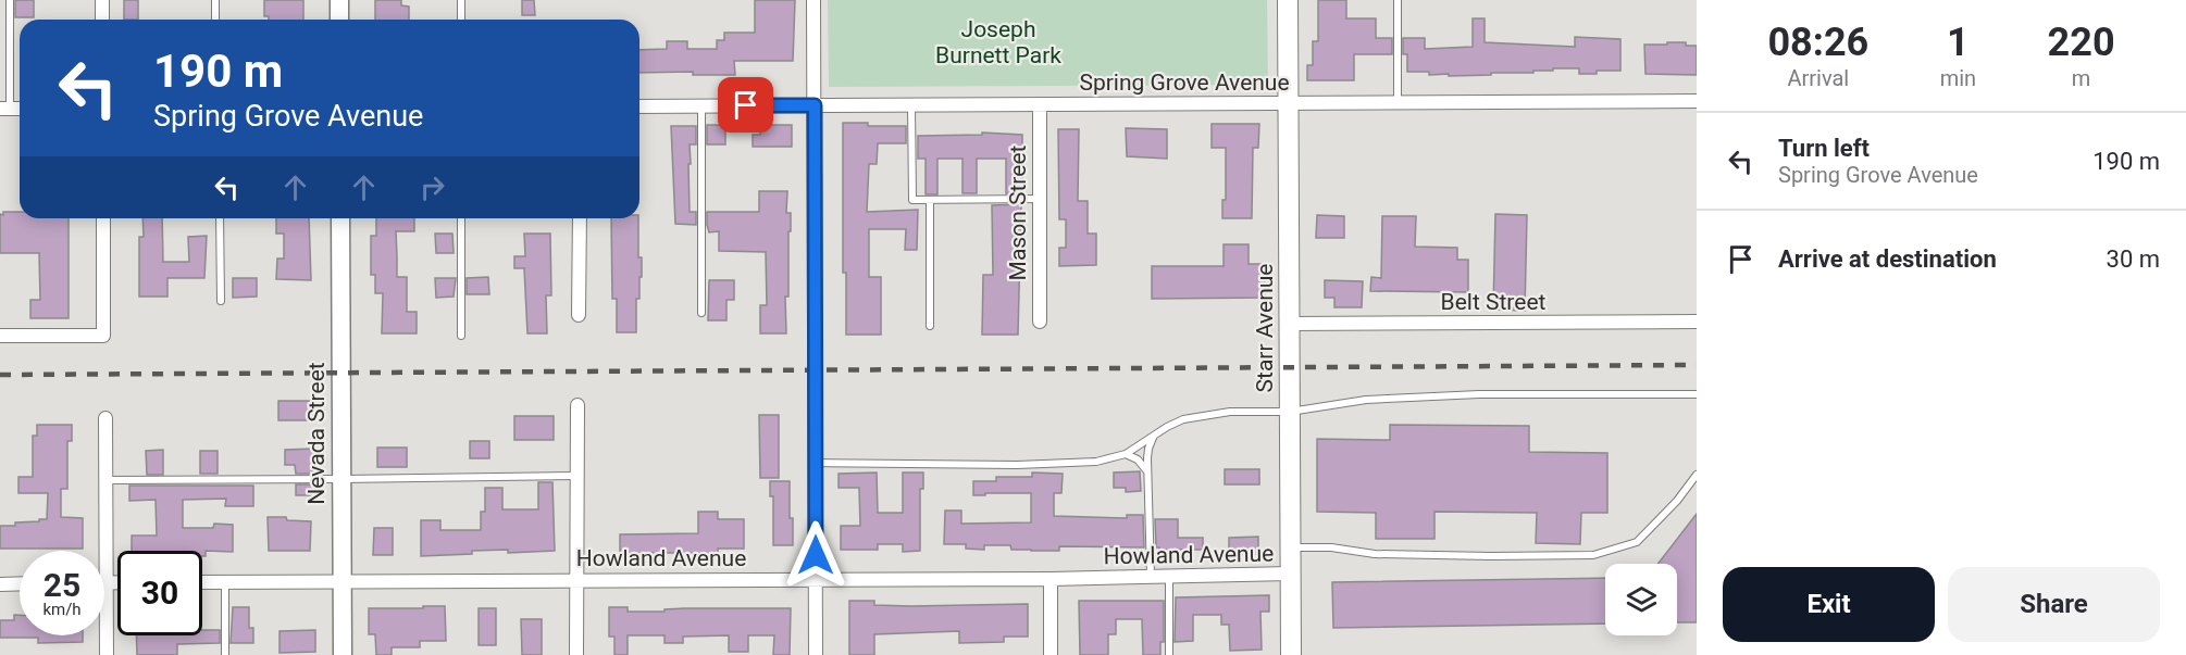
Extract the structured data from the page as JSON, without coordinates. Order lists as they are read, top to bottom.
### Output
{
  "streets": {
    "main road": ["Starr Avenue"],
    "street": [
      "Spring Grove Avenue",
      "Mason Street",
      "Belt Street",
      "Nevada Street",
      "Howland Avenue"
    ]
  },
  "crossings": [
    ["Spring Grove Avenue", "Mason Street"],
    ["Spring Grove Avenue", "Starr Avenue"],
    ["Belt Street", "Starr Avenue"],
    ["Starr Avenue", "Howland Avenue"],
    ["Nevada Street", "Howland Avenue"]
  ],
  "parks": ["Joseph Burnett Park"],
  "page": {
    "eta": [
      "08:26",
      "Arrival",
      "1",
      "min",
      "220",
      "m"
    ],
    "turn": ["190 m", "Spring Grove Avenue"],
    "list": [
      {
        "name": "Turn left",
        "note": "Spring Grove Avenue",
        "value": "190 m"
      },
      {
        "name": "Arrive at destination",
        "value": "30 m"
      }
    ],
    "speed": "25 km/h",
    "limit": "30",
    "buttons": ["Exit", "Share"]
  }
}
